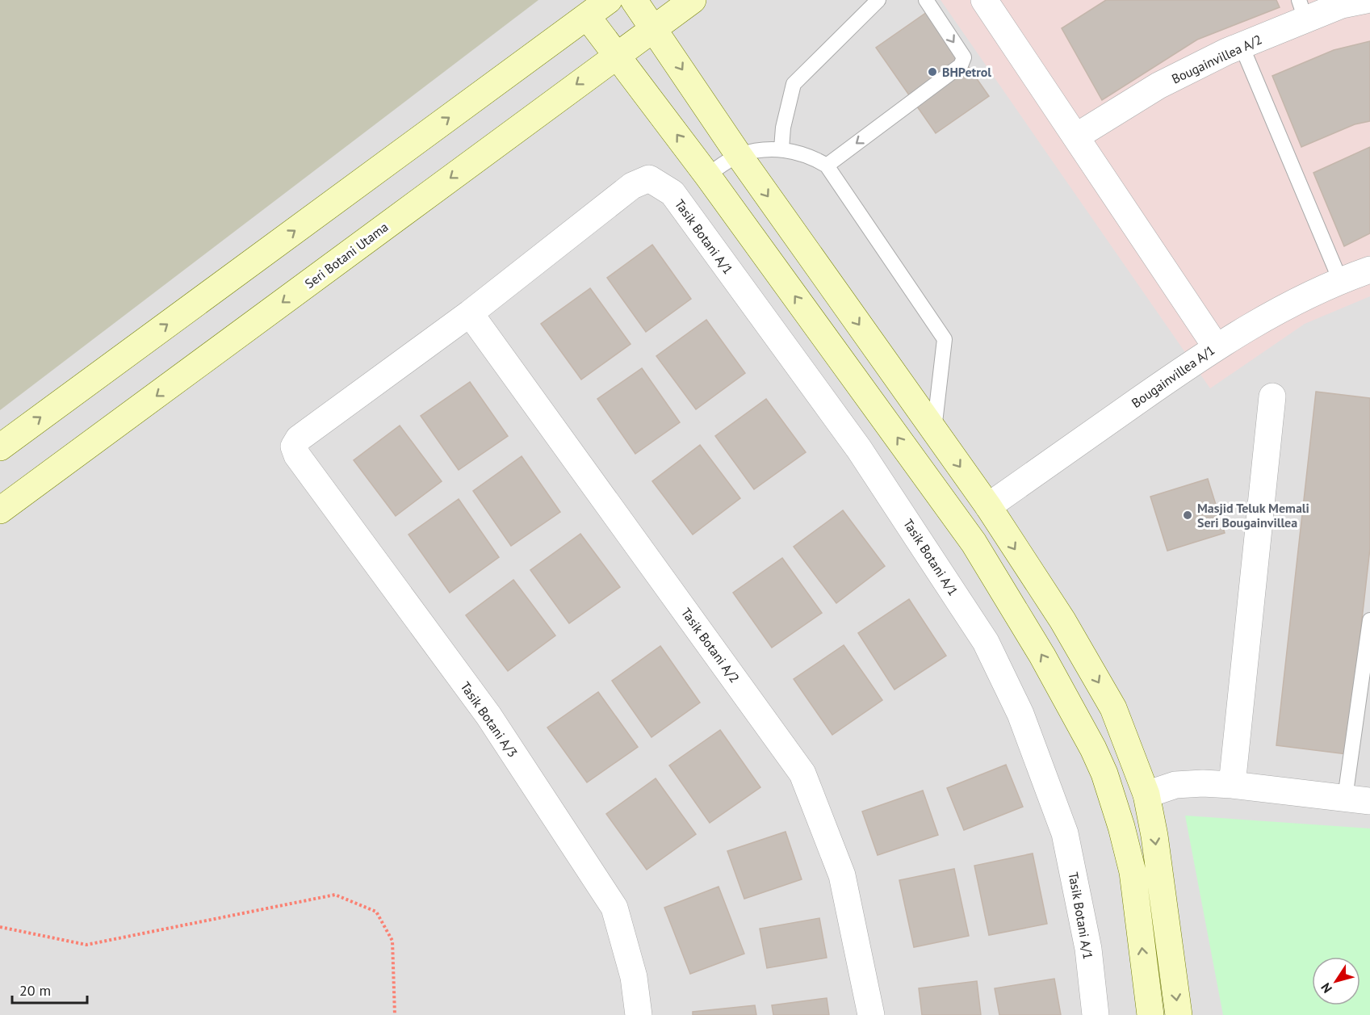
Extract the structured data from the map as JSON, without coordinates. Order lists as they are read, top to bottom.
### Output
{
  "streets": {
    "street": [
      "Bougainvillea A/2",
      "Tasik Botani A/1",
      "Seri Botani Utama",
      "Bougainvillea A/1",
      "Tasik Botani A/2",
      "Tasik Botani A/3"
    ]
  },
  "crossings": [
    ["Tasik Botani A/1", "Tasik Botani A/2"],
    ["Tasik Botani A/1", "Tasik Botani A/3"],
    ["Tasik Botani A/2", "Tasik Botani A/3"]
  ],
  "places": ["BHPetrol", "Masjid Teluk Memali Seri Bougainvillea"],
  "scale_bar": "20 m",
  "north": "bottom left"
}
